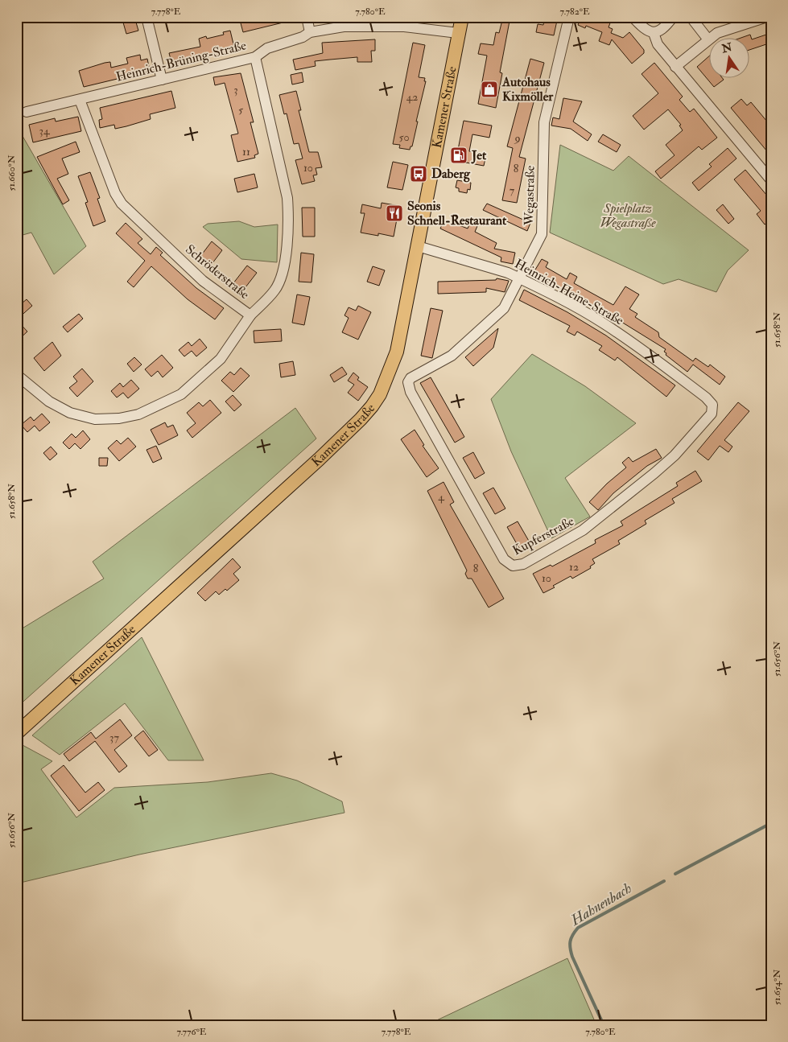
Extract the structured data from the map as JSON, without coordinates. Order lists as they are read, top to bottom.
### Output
{
  "streets": {
    "main road": ["Kamener Straße"],
    "street": [
      "Heinrich-Brüning-Straße",
      "Wegastraße",
      "Schröderstraße",
      "Heinrich-Heine-Straße",
      "Kupferstraße"
    ]
  },
  "crossings": [
    ["Heinrich-Brüning-Straße", "Kamener Straße"],
    ["Heinrich-Brüning-Straße", "Schröderstraße"],
    ["Kamener Straße", "Heinrich-Heine-Straße"],
    ["Wegastraße", "Heinrich-Heine-Straße"],
    ["Wegastraße", "Kupferstraße"],
    ["Heinrich-Heine-Straße", "Kupferstraße"]
  ],
  "water": ["Hahnenbach"],
  "parks": ["Spielplatz Wegastraße"],
  "places": {
    "shop": ["Autohaus Kixmöller"],
    "fuel station": ["Jet"],
    "bus stop": ["Daberg"],
    "restaurant": ["Seonis Schnell-Restaurant"]
  },
  "house_numbers": [
    "3",
    "42",
    "5",
    "34",
    "50",
    "9",
    "11",
    "10",
    "8",
    "7",
    "4",
    "12",
    "8",
    "10",
    "37"
  ],
  "north": "top",
  "coordinates": [
    "7.778°E",
    "7.780°E",
    "7.782°E",
    "51.660°N",
    "51.658°N",
    "51.656°N",
    "51.654°N",
    "7.776°E"
  ]
}
